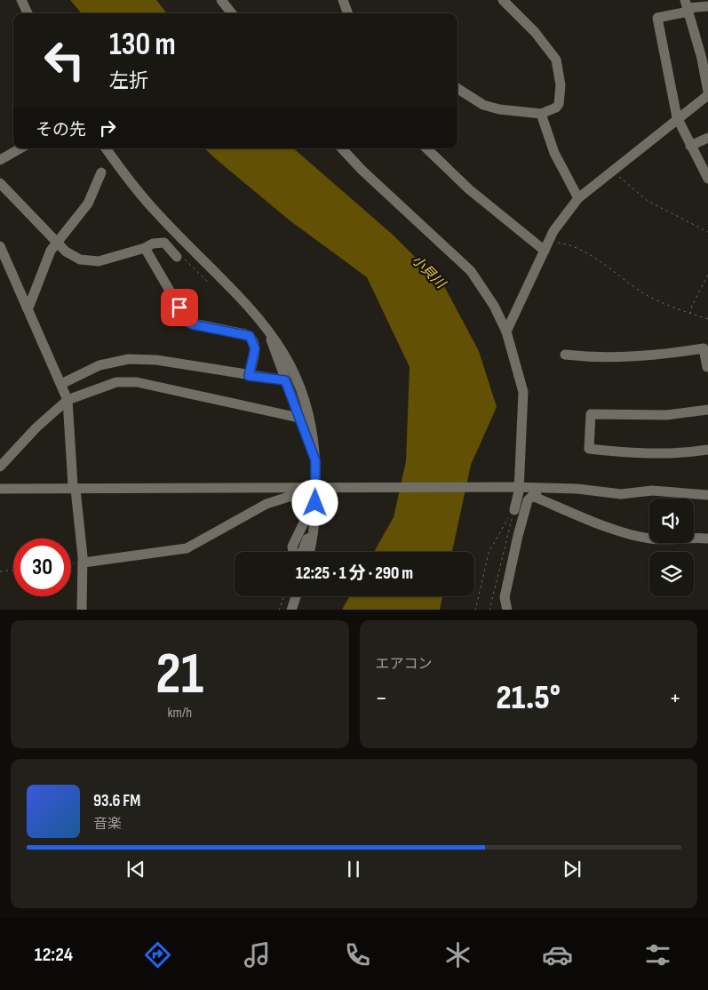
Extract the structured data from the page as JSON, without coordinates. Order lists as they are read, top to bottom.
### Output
{
  "water": ["小貝川"],
  "page": {
    "turn": ["130 m", "左折"],
    "then": "その先",
    "limit": "30",
    "trip": "12:25 · 1 分 · 290 m",
    "tile": [
      ["21", "km/h"],
      "エアコン"
    ],
    "heat": ["−", "21.5°", "+"],
    "song": ["93.6 FM", "音楽"],
    "tabs": "12:24"
  }
}
